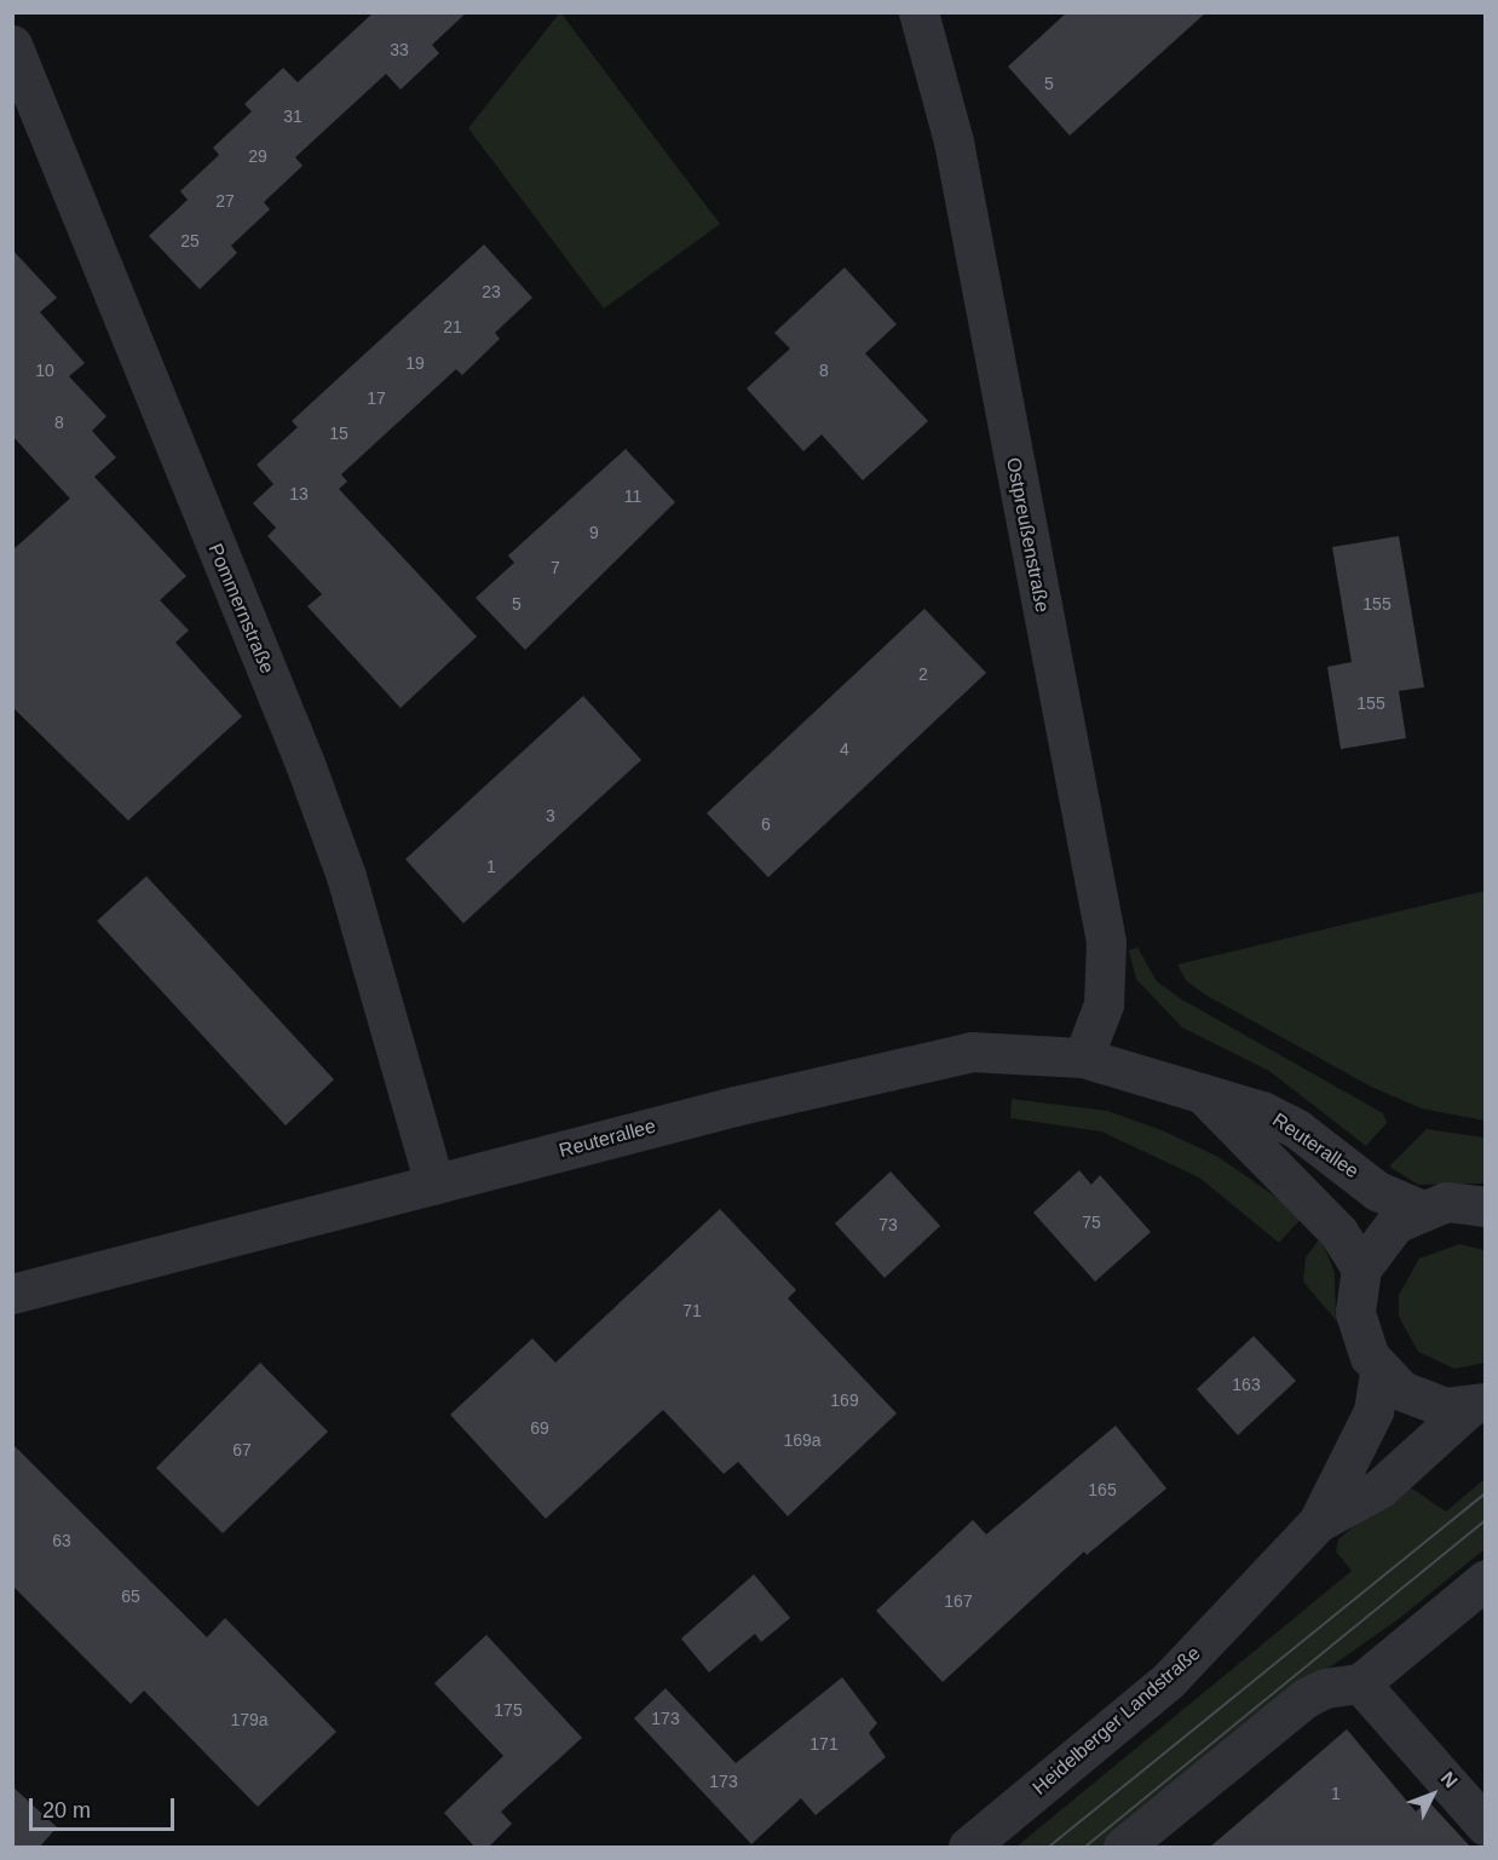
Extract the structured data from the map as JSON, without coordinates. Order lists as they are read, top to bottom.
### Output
{
  "streets": {
    "street": [
      "Ostpreußenstraße",
      "Pommernstraße",
      "Reuterallee",
      "Heidelberger Landstraße"
    ]
  },
  "crossings": [
    ["Ostpreußenstraße", "Reuterallee"],
    ["Pommernstraße", "Reuterallee"]
  ],
  "house_numbers": [
    "33",
    "5",
    "31",
    "29",
    "27",
    "25",
    "23",
    "21",
    "19",
    "10",
    "8",
    "17",
    "8",
    "15",
    "13",
    "11",
    "9",
    "7",
    "5",
    "155",
    "2",
    "155",
    "4",
    "3",
    "6",
    "1",
    "75",
    "73",
    "71",
    "163",
    "169",
    "69",
    "169a",
    "67",
    "165",
    "63",
    "65",
    "167",
    "175",
    "173",
    "179a",
    "171",
    "173",
    "1"
  ],
  "scale_bar": "20 m",
  "north": "top right"
}
